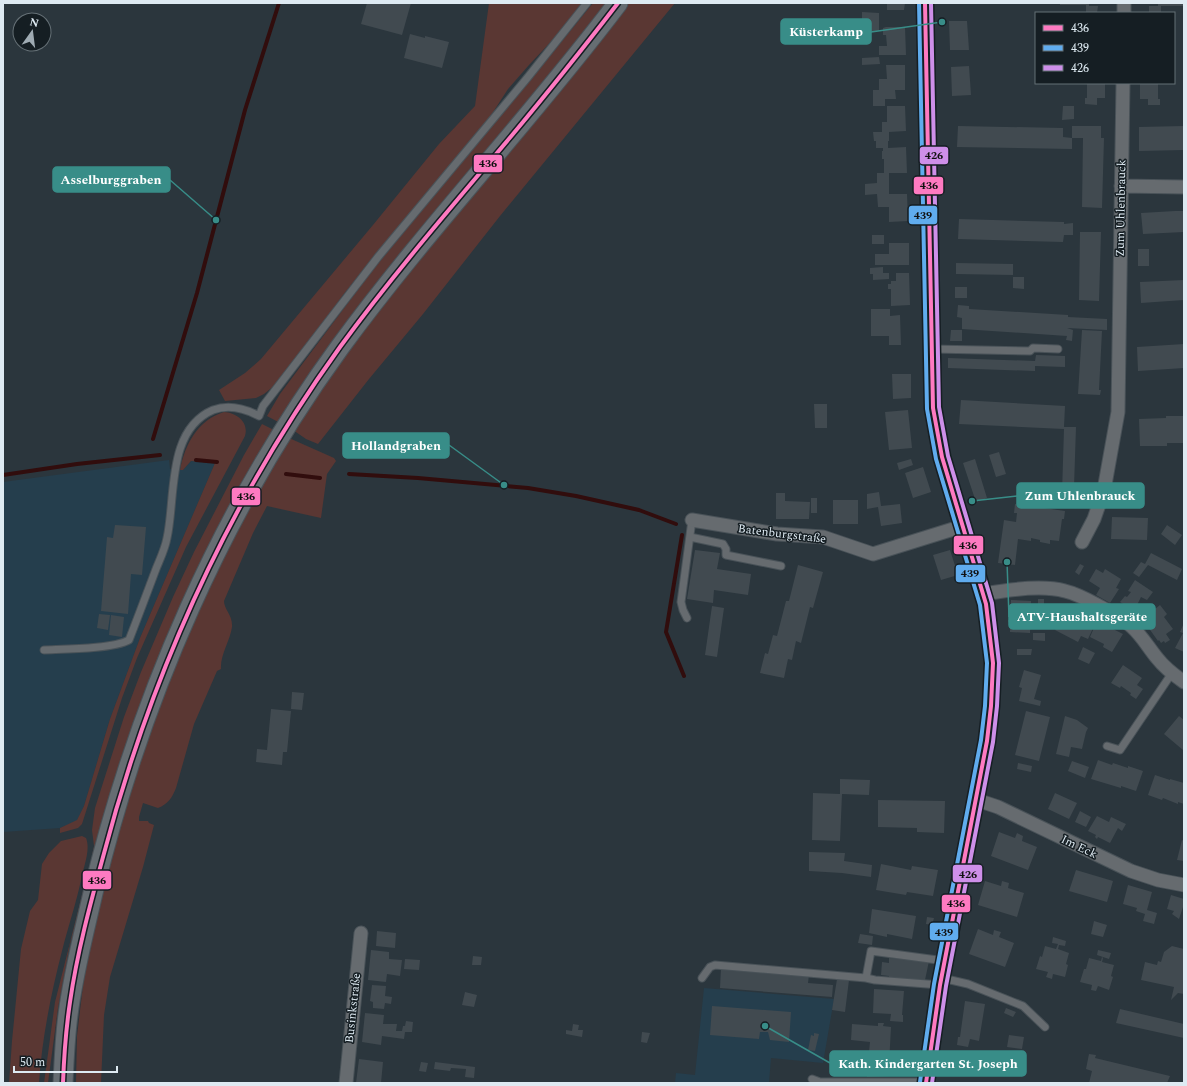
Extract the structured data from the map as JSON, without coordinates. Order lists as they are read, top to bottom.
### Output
{
  "streets": {
    "street": [
      "Zum Uhlenbrauck",
      "Batenburgstraße",
      "Im Eck",
      "Businkstraße"
    ]
  },
  "places": [
    "Küsterkamp",
    "Asselburggraben",
    "Hollandgraben",
    "Zum Uhlenbrauck",
    "ATV-Haushaltsgeräte",
    "Kath. Kindergarten St. Joseph"
  ],
  "lines": ["transit line 436", "transit line 439", "transit line 426"],
  "legend": ["436", "439", "426"],
  "scale_bar": "50 m",
  "north": "top"
}
